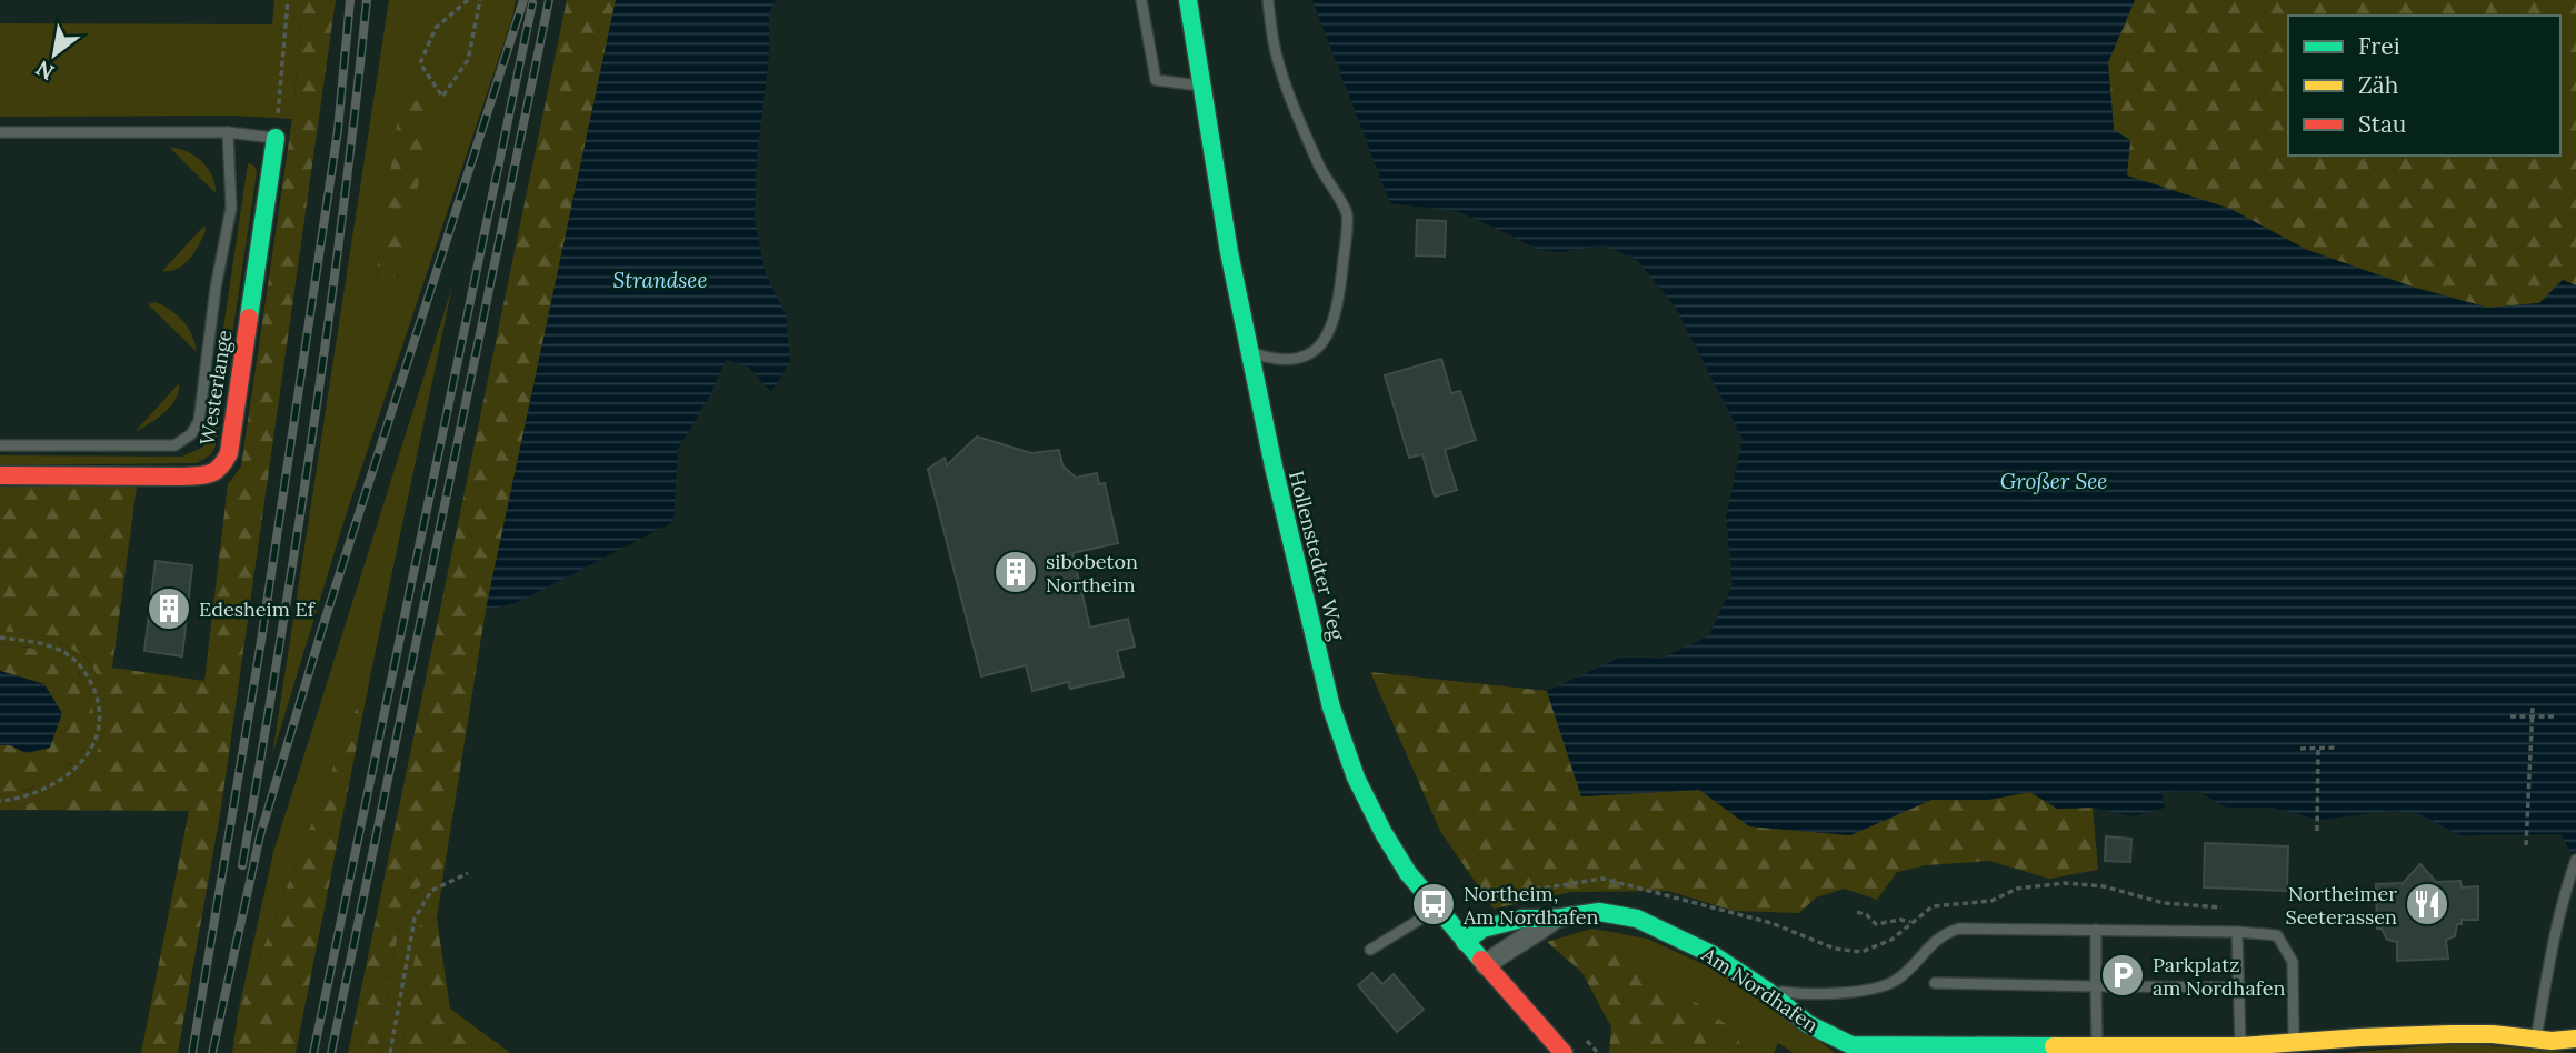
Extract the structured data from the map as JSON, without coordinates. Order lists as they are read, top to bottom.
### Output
{
  "streets": {
    "street": ["Westerlange", "Hollenstedter Weg", "Am Nordhafen"]
  },
  "crossings": [
    ["Hollenstedter Weg", "Am Nordhafen"]
  ],
  "water": ["Strandsee", "Großer See"],
  "places": {
    "building": ["sibobeton Northeim", "Edesheim Ef"],
    "bus stop": ["Northeim, Am Nordhafen"],
    "restaurant": ["Northeimer Seeterassen"],
    "parking": ["Parkplatz am Nordhafen"]
  },
  "legend": ["Frei", "Zäh", "Stau"],
  "north": "bottom left"
}
